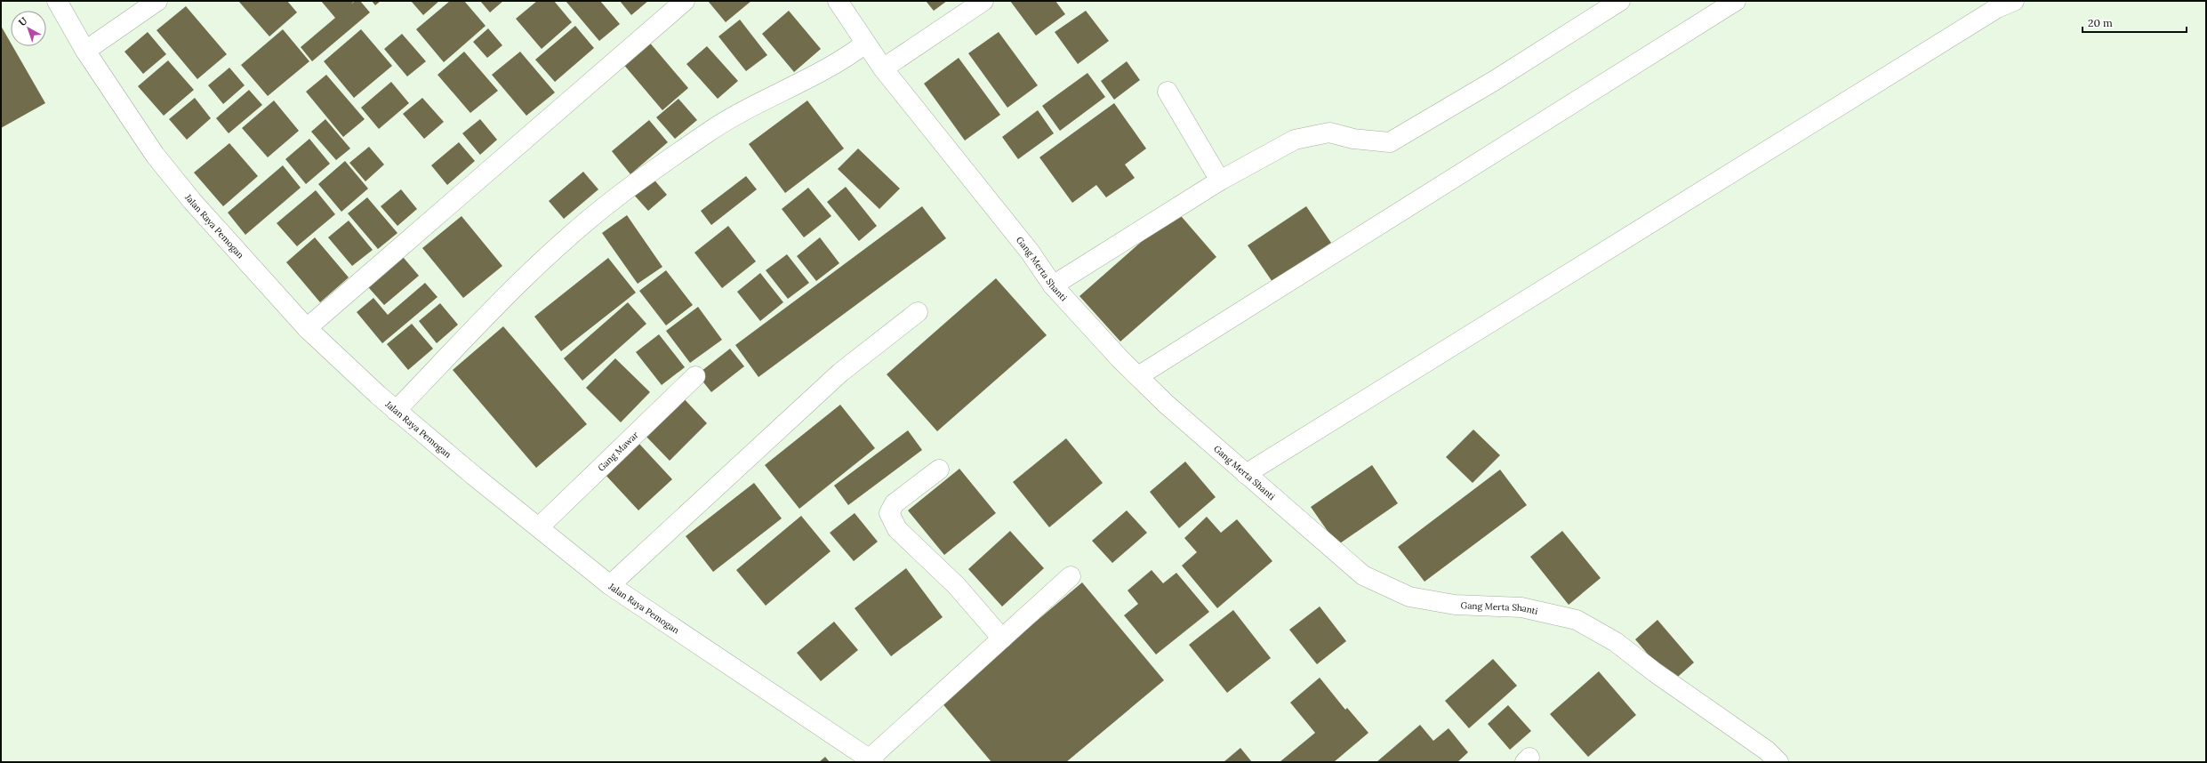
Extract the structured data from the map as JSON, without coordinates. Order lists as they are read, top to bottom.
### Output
{
  "streets": {
    "street": ["Jalan Raya Pemogan", "Gang Merta Shanti", "Gang Mawar"]
  },
  "crossings": [
    ["Jalan Raya Pemogan", "Gang Mawar"]
  ],
  "scale_bar": "20 m",
  "north": "top left"
}
